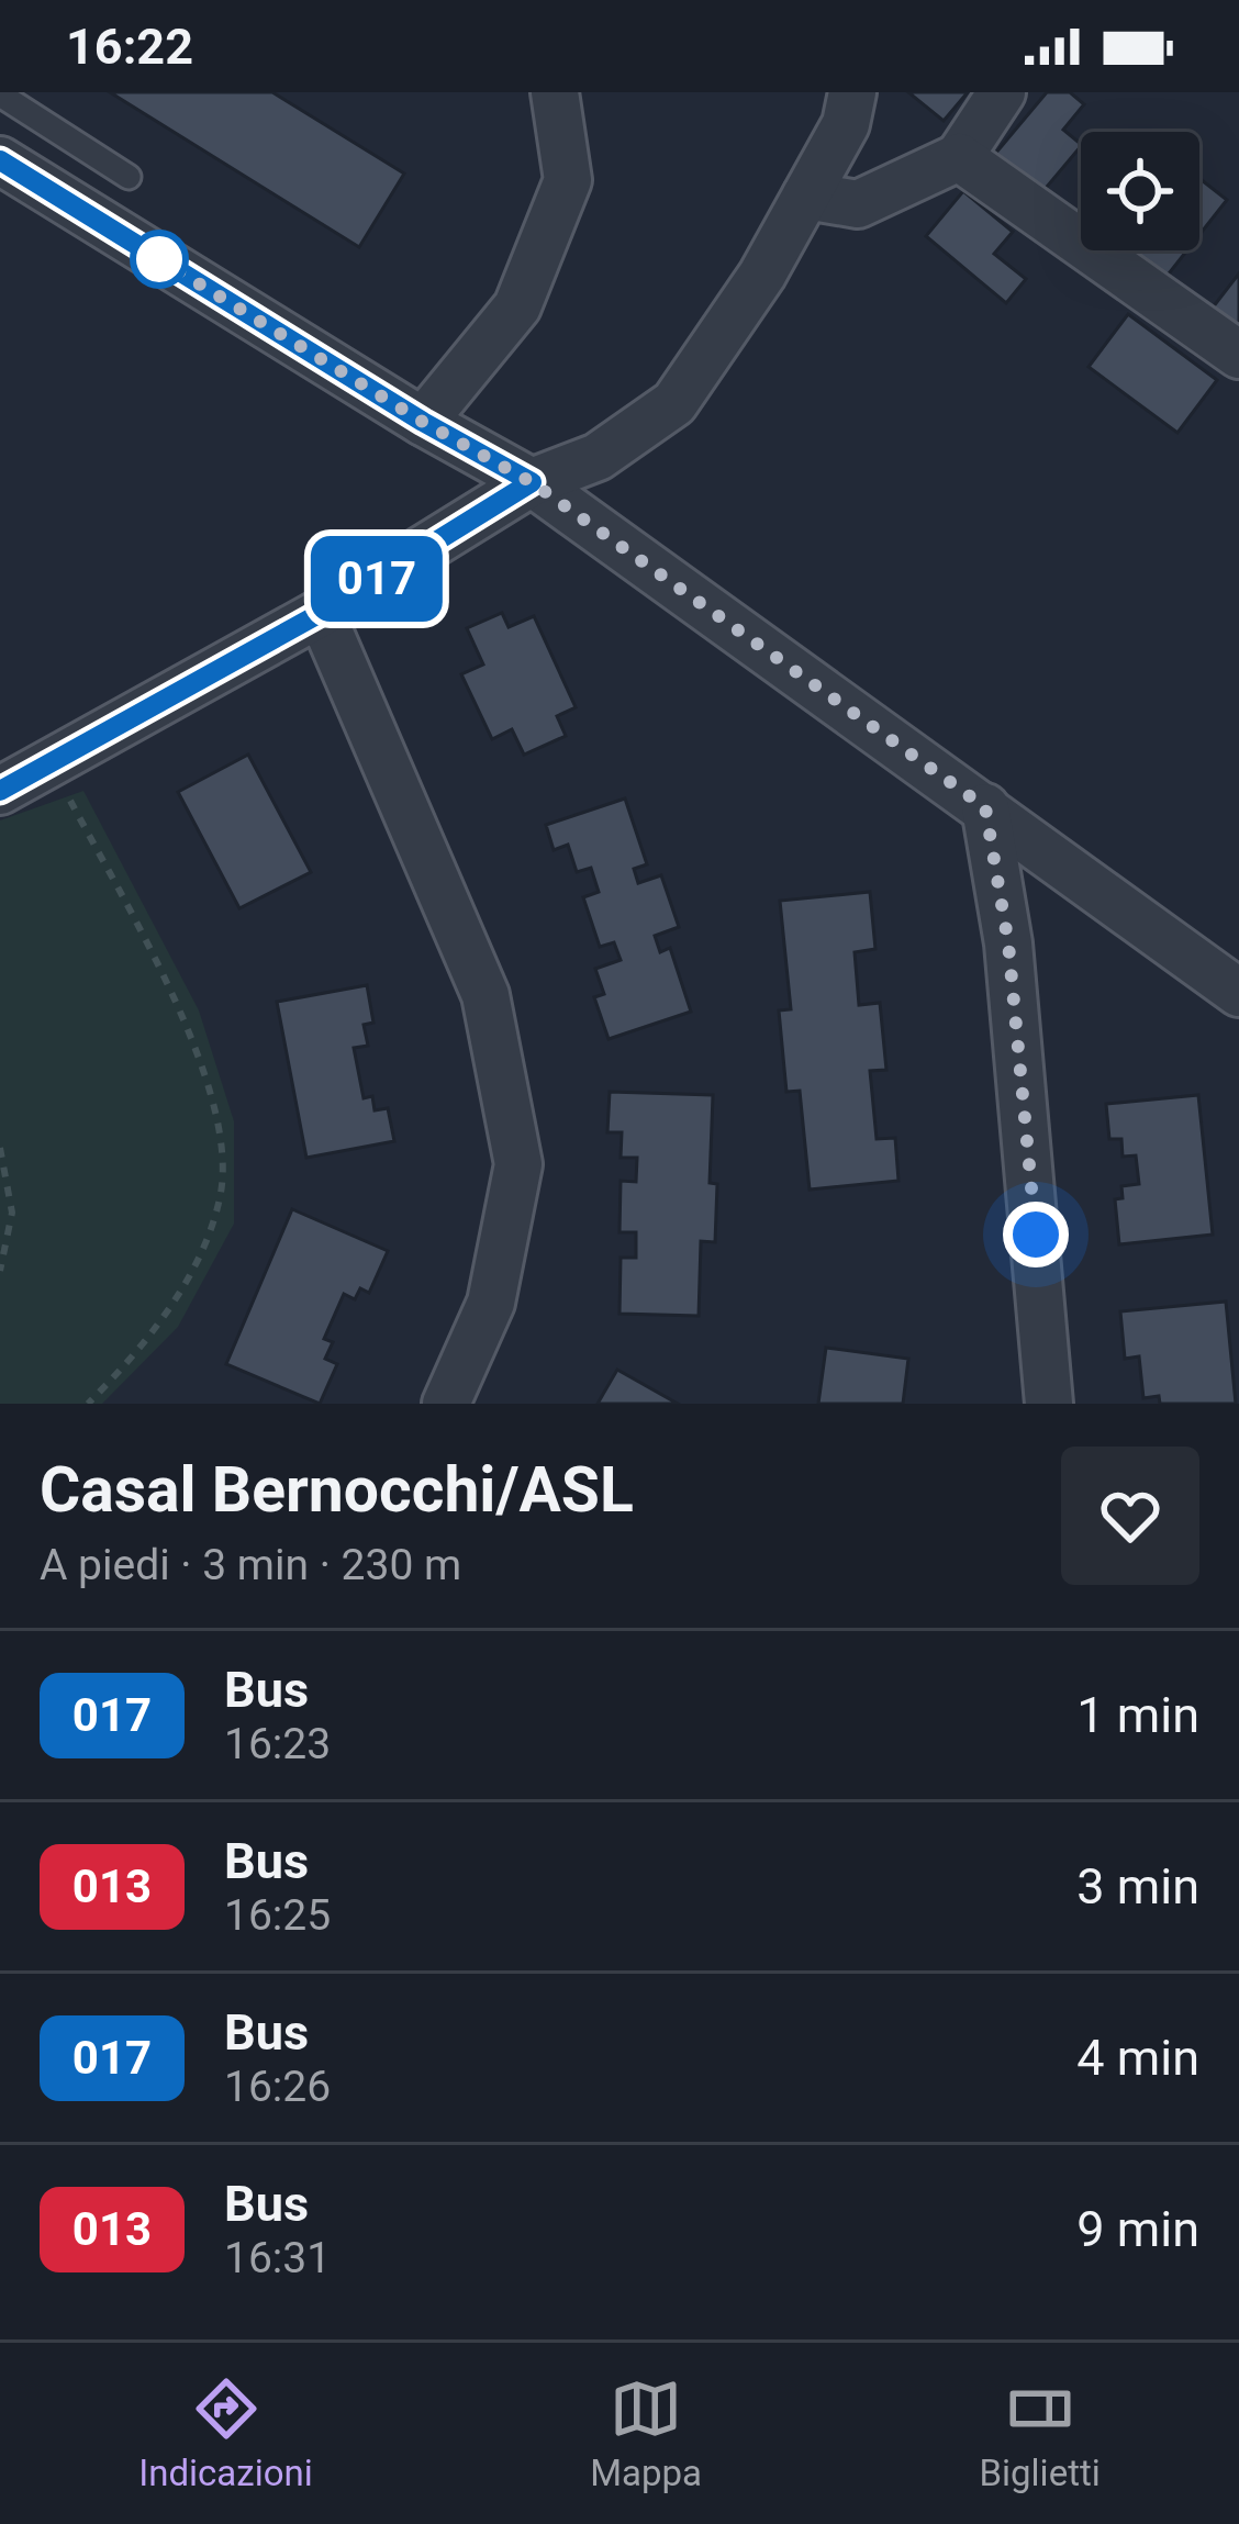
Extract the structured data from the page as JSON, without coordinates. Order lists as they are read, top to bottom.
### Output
{
  "lines": ["bus line 017"],
  "page": {
    "status": "16:22",
    "on_map": "017",
    "heading": ["Casal Bernocchi/ASL", "A piedi · 3 min · 230 m"],
    "list": [
      {
        "mark": "017",
        "name": "Bus",
        "note": "16:23",
        "value": "1 min"
      },
      {
        "mark": "013",
        "name": "Bus",
        "note": "16:25",
        "value": "3 min"
      },
      {
        "mark": "017",
        "name": "Bus",
        "note": "16:26",
        "value": "4 min"
      },
      {
        "mark": "013",
        "name": "Bus",
        "note": "16:31",
        "value": "9 min"
      }
    ],
    "tabs": ["Indicazioni", "Mappa", "Biglietti"]
  }
}
